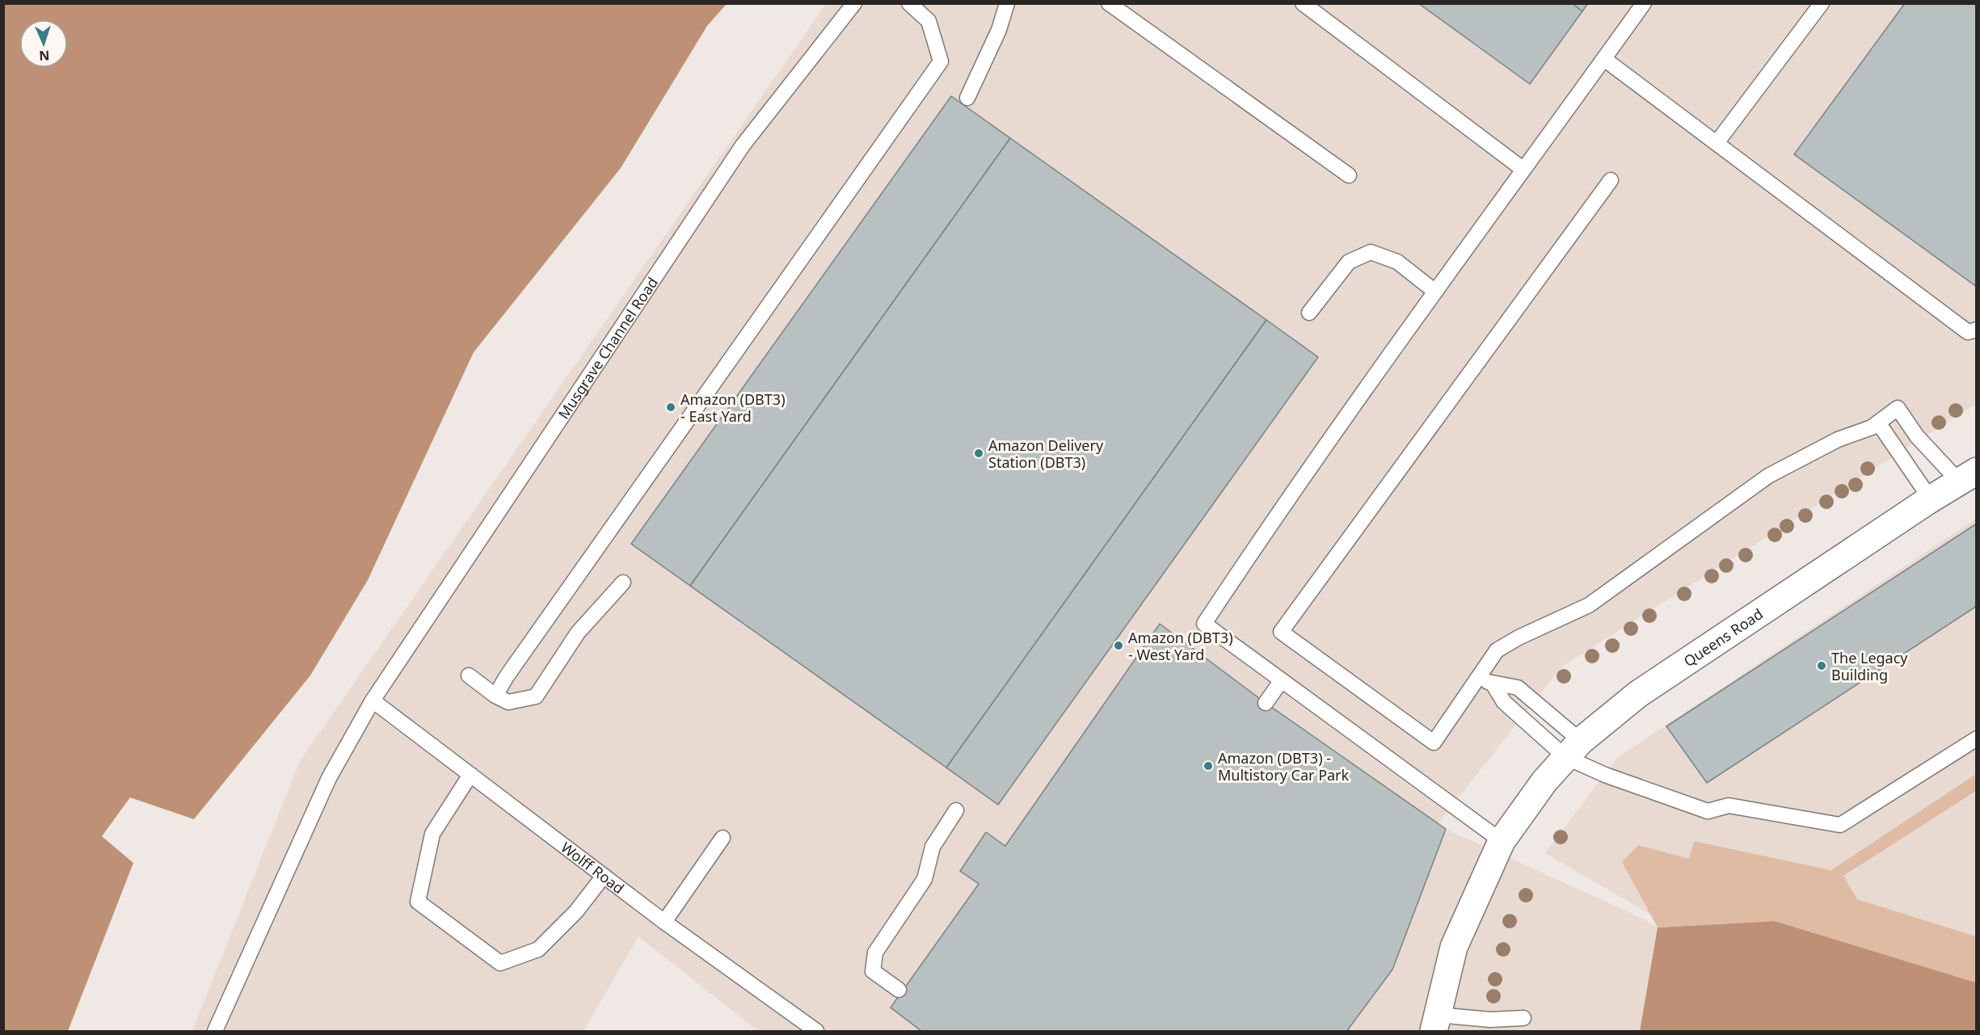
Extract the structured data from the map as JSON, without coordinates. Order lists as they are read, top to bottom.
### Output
{
  "streets": {
    "street": ["Queens Road"],
    "lane": ["Musgrave Channel Road", "Wolff Road"]
  },
  "crossings": [
    ["Musgrave Channel Road", "Wolff Road"]
  ],
  "places": [
    "Amazon (DBT3) - East Yard",
    "Amazon Delivery Station (DBT3)",
    "Amazon (DBT3) - West Yard",
    "The Legacy Building",
    "Amazon (DBT3) - Multistory Car Park"
  ],
  "north": "bottom"
}
